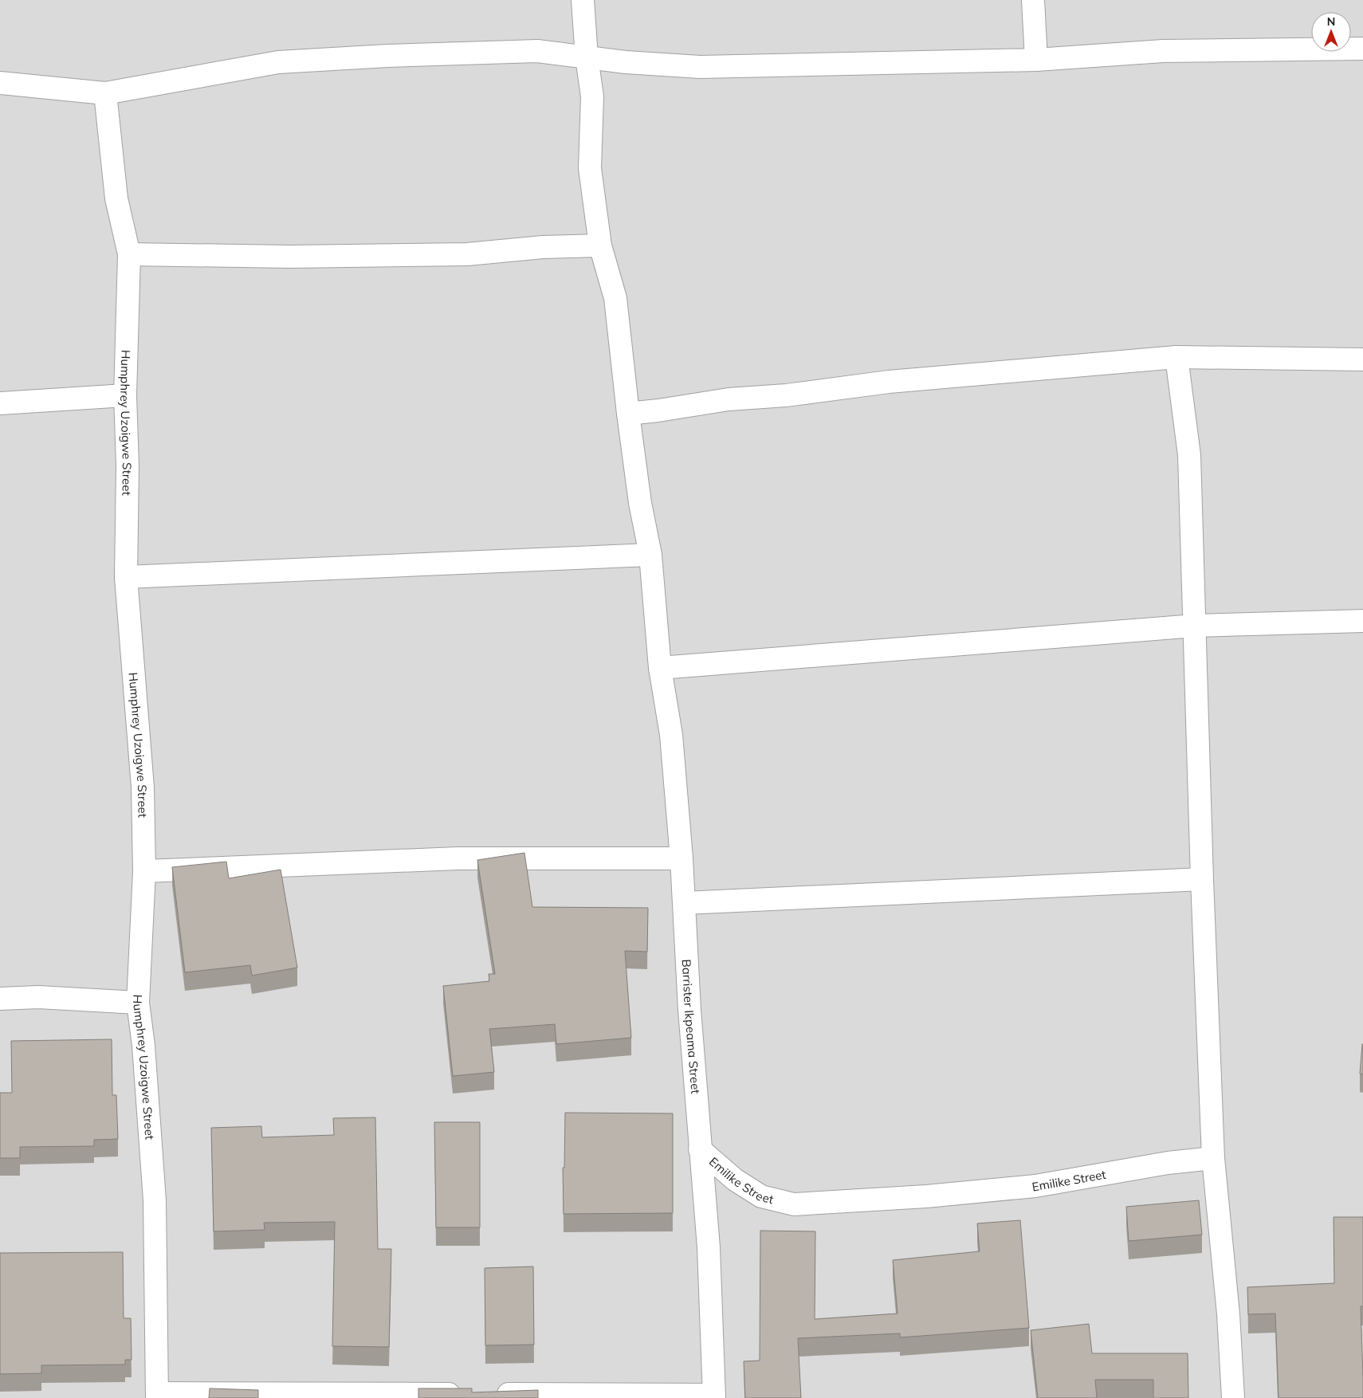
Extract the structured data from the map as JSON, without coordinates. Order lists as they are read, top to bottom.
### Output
{
  "streets": {
    "street": ["Humphrey Uzoigwe Street", "Barrister Ikpeama Street", "Emilike Street"]
  },
  "crossings": [
    ["Barrister Ikpeama Street", "Emilike Street"]
  ],
  "north": "top"
}
